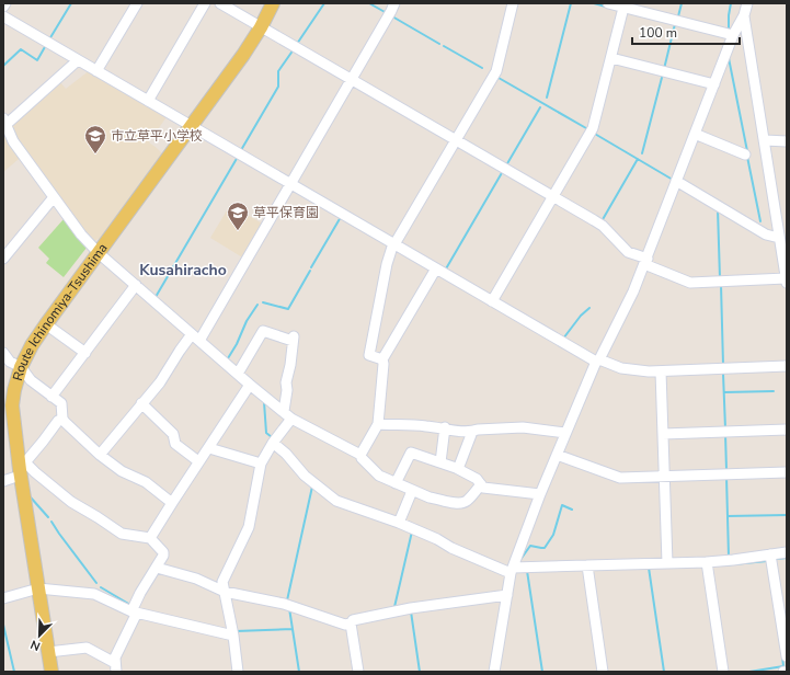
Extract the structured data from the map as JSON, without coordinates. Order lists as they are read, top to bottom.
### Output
{
  "streets": {
    "main road": ["Route Ichinomiya-Tsushima"]
  },
  "districts": ["Kusahiracho"],
  "places": {
    "school or university": ["市立草平小学校", "草平保育園"]
  },
  "scale_bar": "100 m",
  "north": "bottom left"
}
